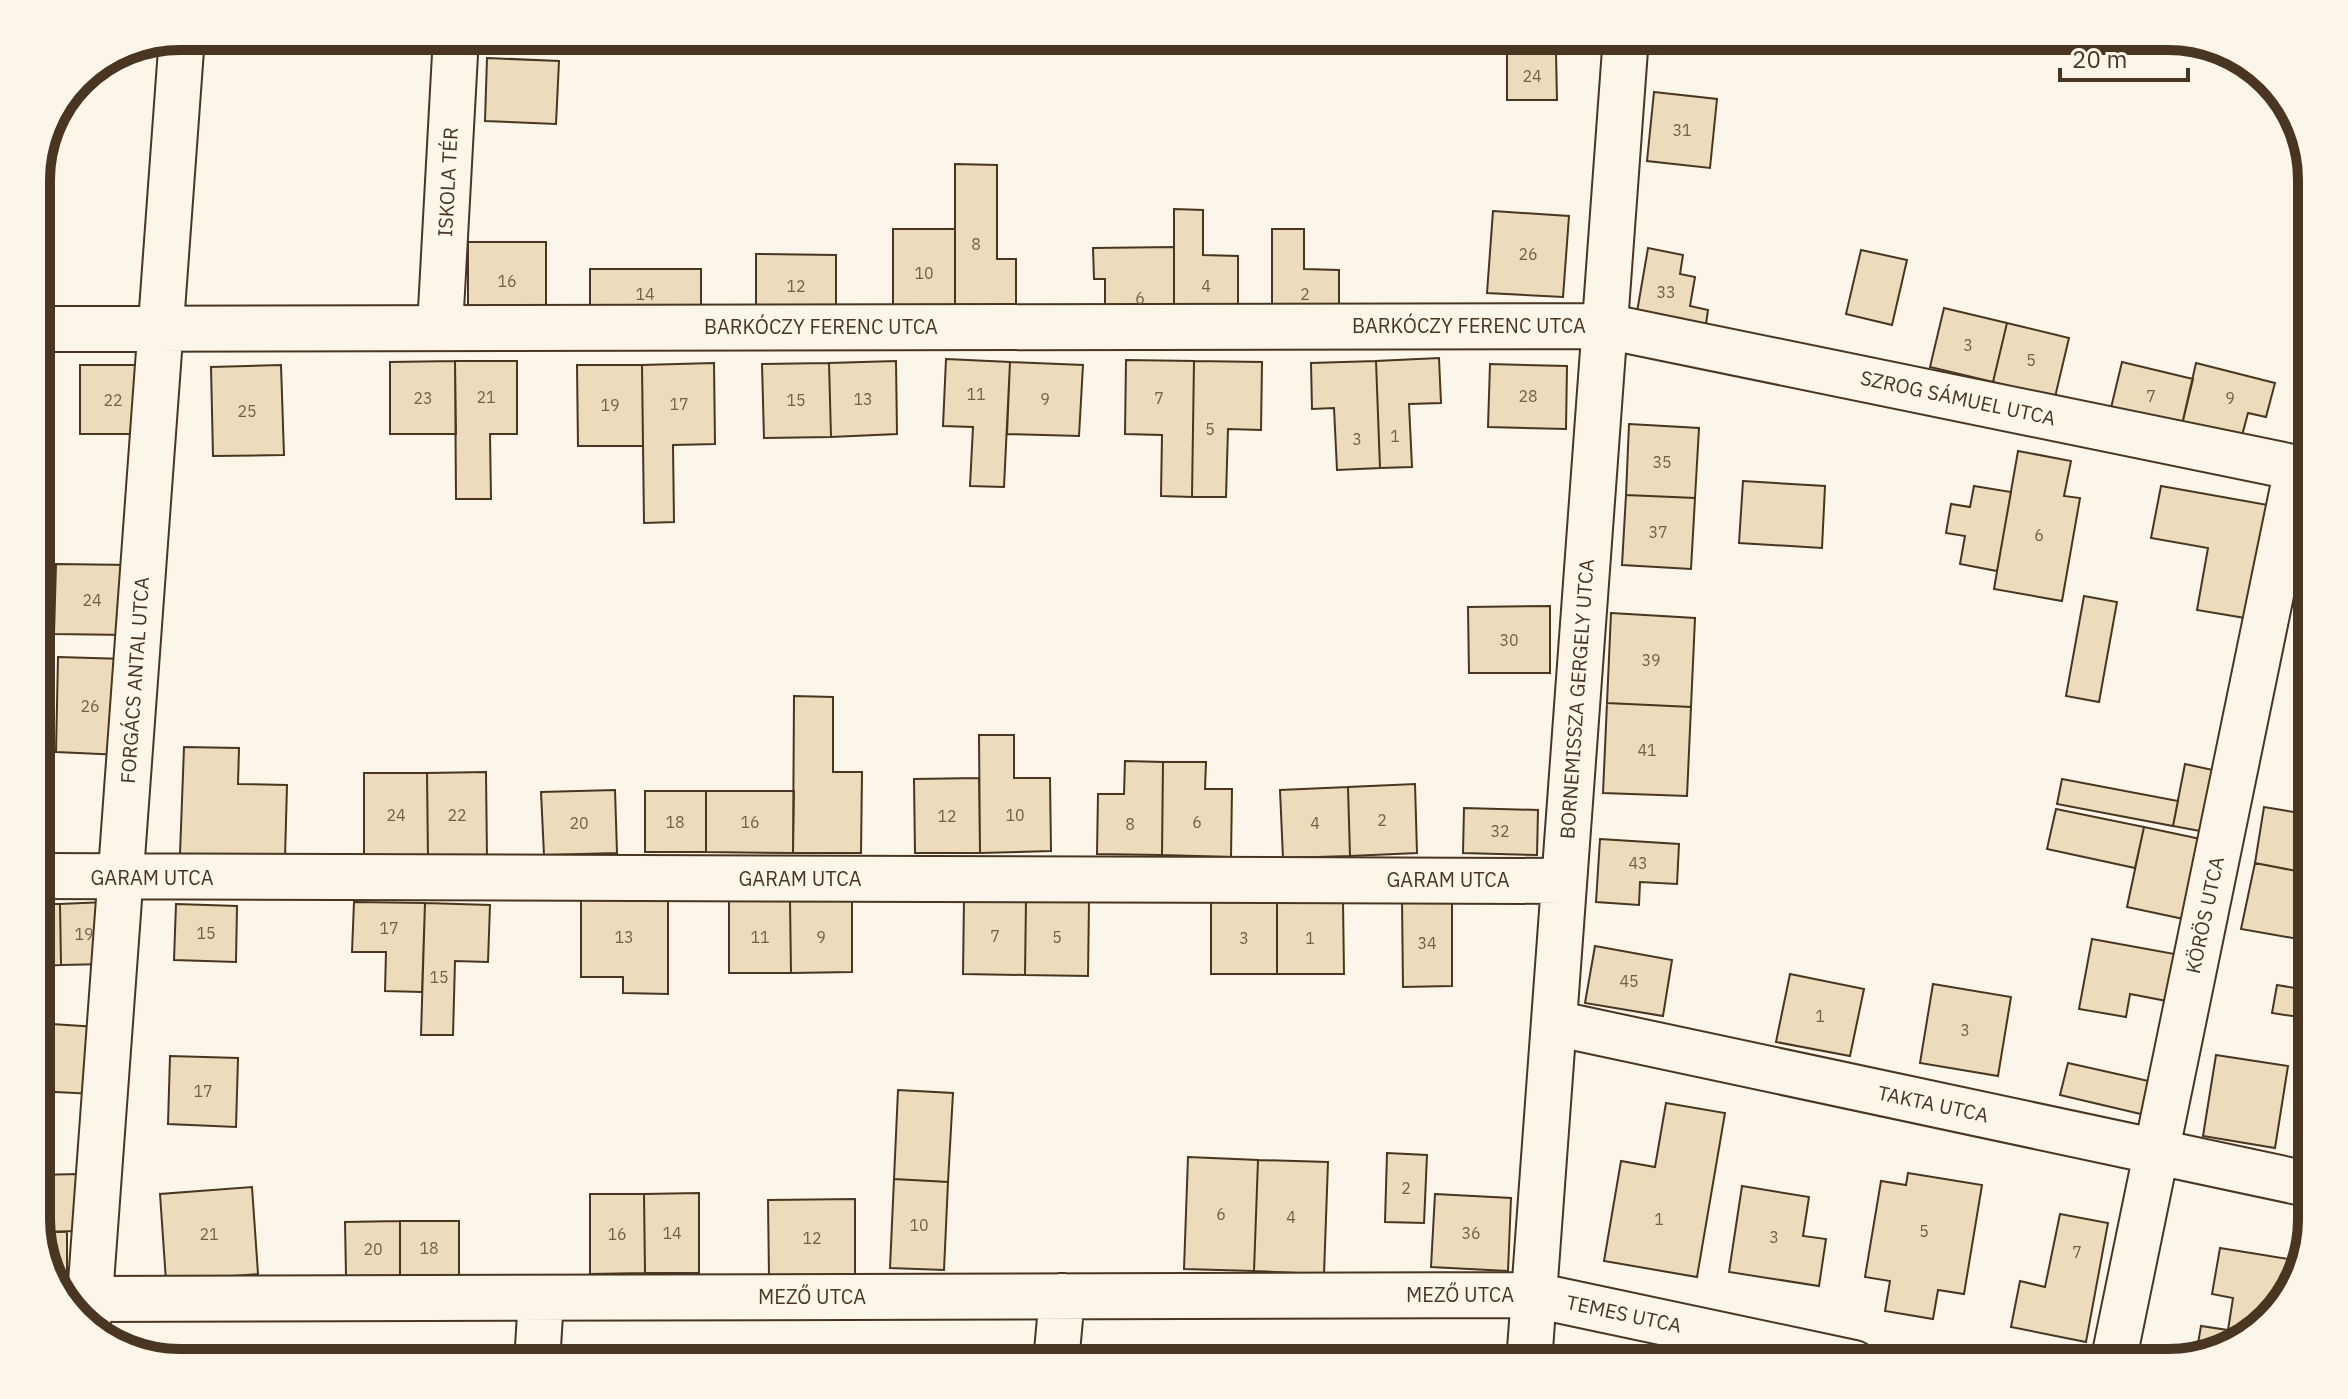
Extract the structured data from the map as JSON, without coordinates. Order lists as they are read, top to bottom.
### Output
{
  "streets": {
    "street": [
      "ISKOLA TÉR",
      "BARKÓCZY FERENC UTCA",
      "SZROG SÁMUEL UTCA",
      "FORGÁCS ANTAL UTCA",
      "BORNEMISSZA GERGELY UTCA",
      "GARAM UTCA",
      "KÖRÖS UTCA",
      "TAKTA UTCA",
      "MEZŐ UTCA",
      "TEMES UTCA"
    ]
  },
  "crossings": [
    ["ISKOLA TÉR", "BARKÓCZY FERENC UTCA"],
    ["BARKÓCZY FERENC UTCA", "SZROG SÁMUEL UTCA"],
    ["BARKÓCZY FERENC UTCA", "FORGÁCS ANTAL UTCA"],
    ["BARKÓCZY FERENC UTCA", "BORNEMISSZA GERGELY UTCA"],
    ["SZROG SÁMUEL UTCA", "BORNEMISSZA GERGELY UTCA"],
    ["FORGÁCS ANTAL UTCA", "GARAM UTCA"],
    ["FORGÁCS ANTAL UTCA", "MEZŐ UTCA"],
    ["BORNEMISSZA GERGELY UTCA", "GARAM UTCA"],
    ["BORNEMISSZA GERGELY UTCA", "TAKTA UTCA"],
    ["BORNEMISSZA GERGELY UTCA", "MEZŐ UTCA"],
    ["BORNEMISSZA GERGELY UTCA", "TEMES UTCA"],
    ["KÖRÖS UTCA", "TAKTA UTCA"],
    ["MEZŐ UTCA", "TEMES UTCA"]
  ],
  "house_numbers": [
    "24",
    "31",
    "8",
    "26",
    "10",
    "16",
    "12",
    "4",
    "33",
    "14",
    "2",
    "6",
    "3",
    "5",
    "11",
    "28",
    "7",
    "21",
    "23",
    "7",
    "9",
    "13",
    "9",
    "22",
    "15",
    "17",
    "19",
    "25",
    "5",
    "1",
    "3",
    "35",
    "37",
    "6",
    "24",
    "30",
    "39",
    "26",
    "41",
    "24",
    "22",
    "10",
    "12",
    "2",
    "18",
    "16",
    "6",
    "20",
    "4",
    "8",
    "32",
    "43",
    "17",
    "15",
    "19",
    "7",
    "13",
    "11",
    "9",
    "5",
    "3",
    "1",
    "34",
    "15",
    "45",
    "1",
    "3",
    "17",
    "2",
    "6",
    "4",
    "1",
    "10",
    "5",
    "14",
    "36",
    "21",
    "16",
    "3",
    "12",
    "18",
    "20",
    "7"
  ],
  "scale_bar": "20 m"
}
